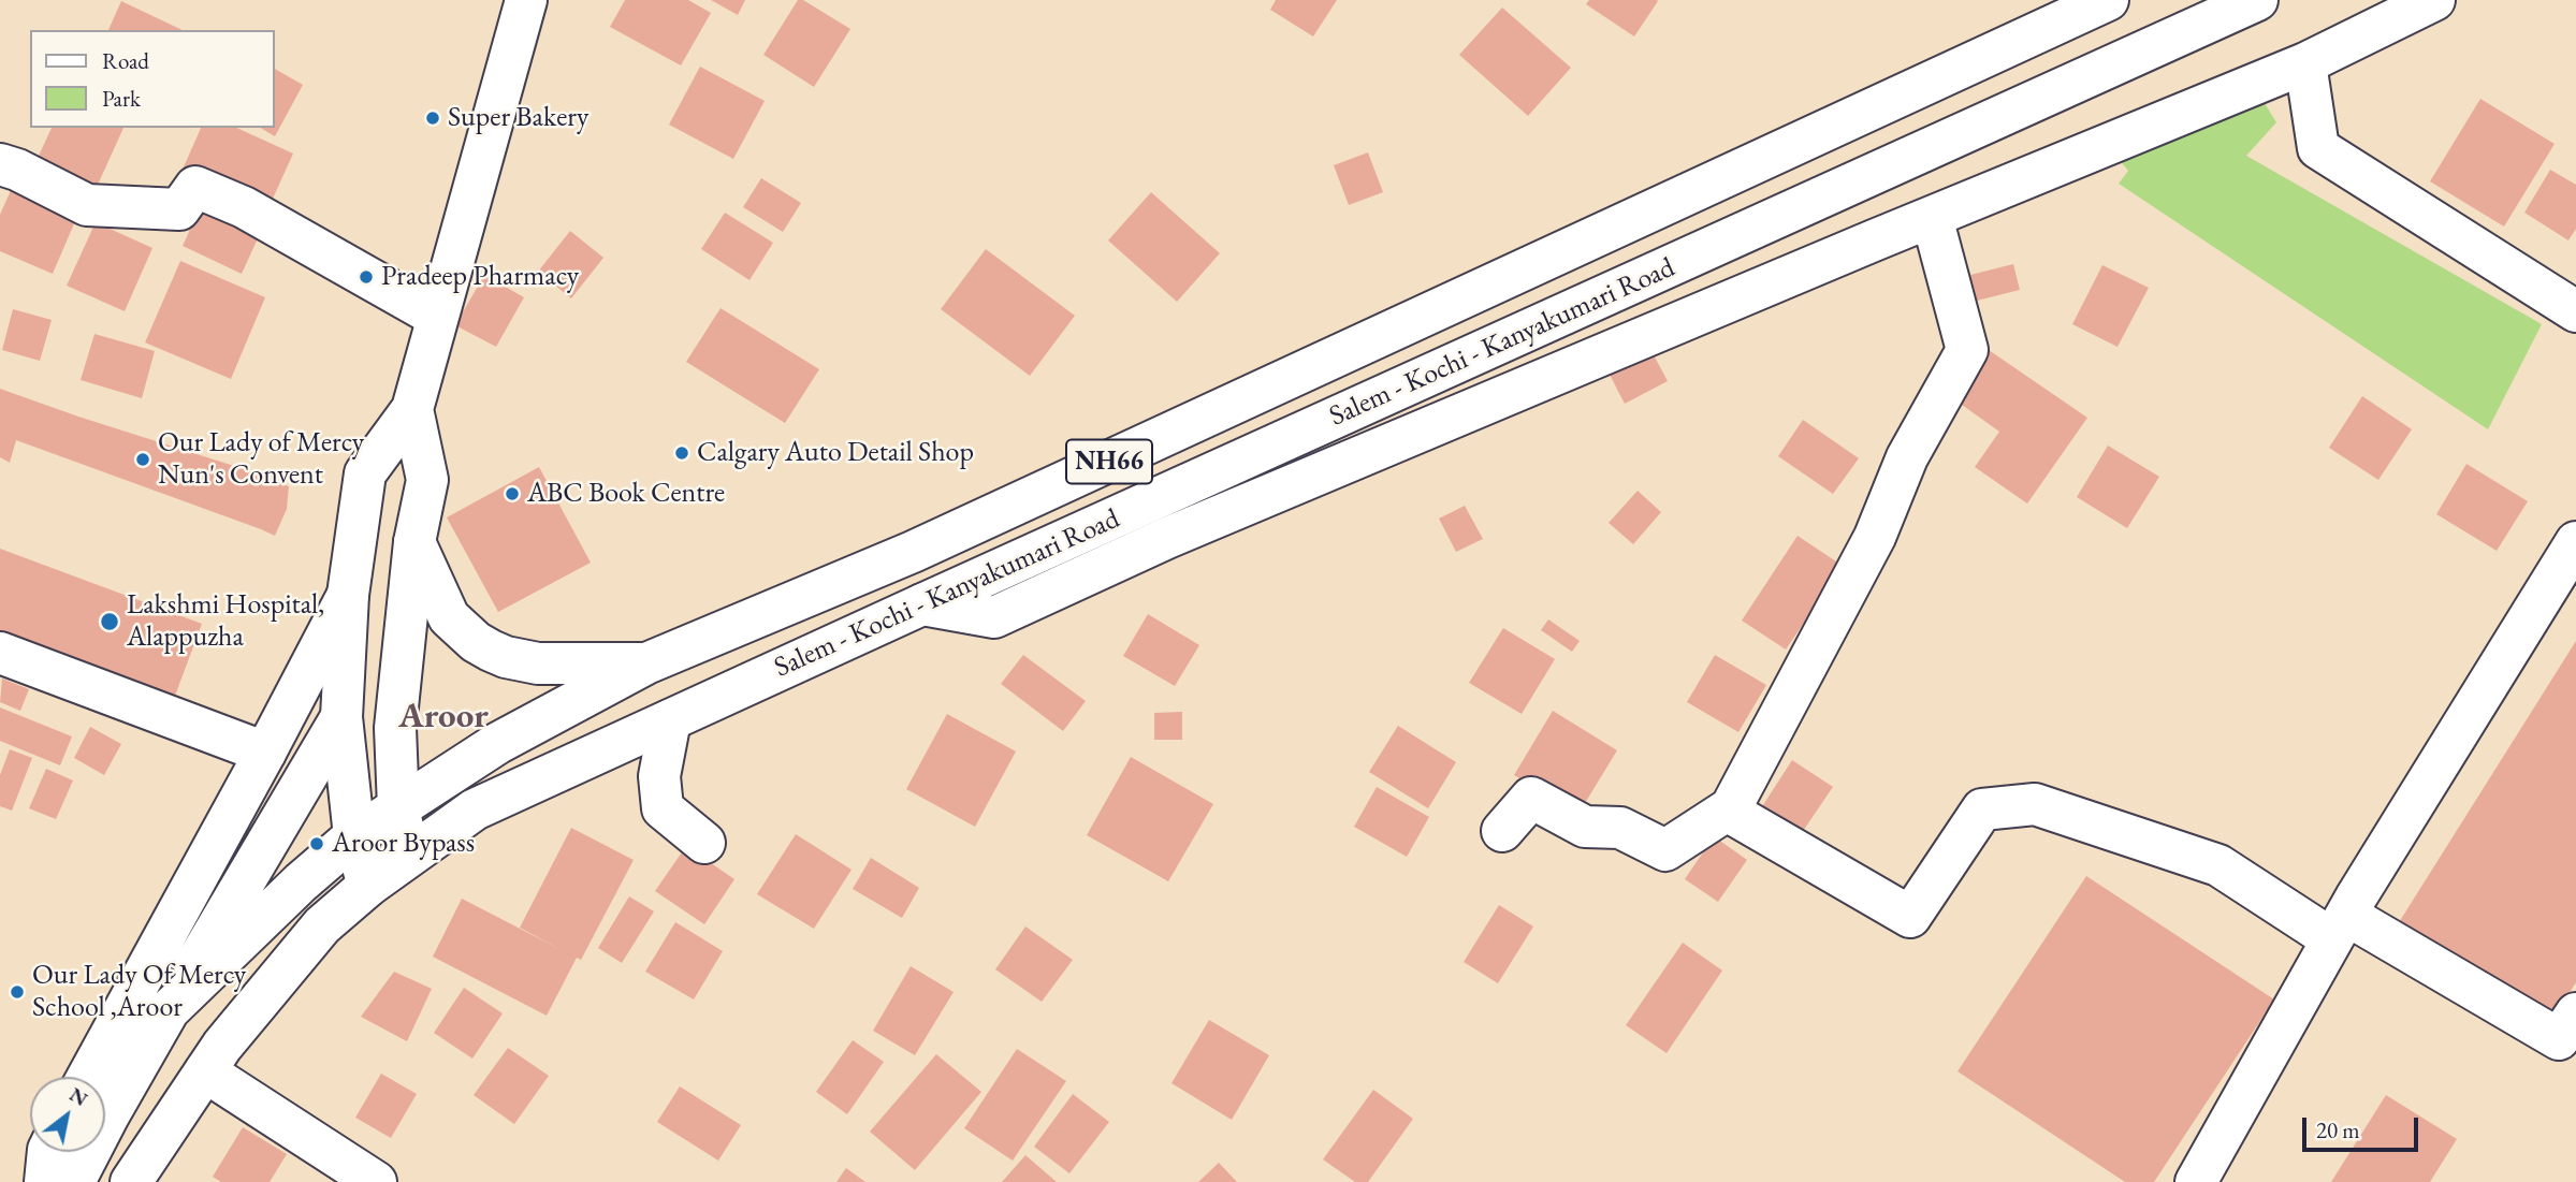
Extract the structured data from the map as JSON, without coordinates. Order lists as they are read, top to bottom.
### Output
{
  "streets": {
    "main road": ["Salem - Kochi - Kanyakumari Road", "NH66"]
  },
  "districts": ["Aroor"],
  "places": [
    "Super Bakery",
    "Pradeep Pharmacy",
    "Calgary Auto Detail Shop",
    "Our Lady of Mercy Nun's Convent",
    "ABC Book Centre",
    "Lakshmi Hospital, Alappuzha",
    "Aroor Bypass",
    "Our Lady Of Mercy School ,Aroor"
  ],
  "legend": ["Road", "Park"],
  "scale_bar": "20 m",
  "north": "top right"
}
